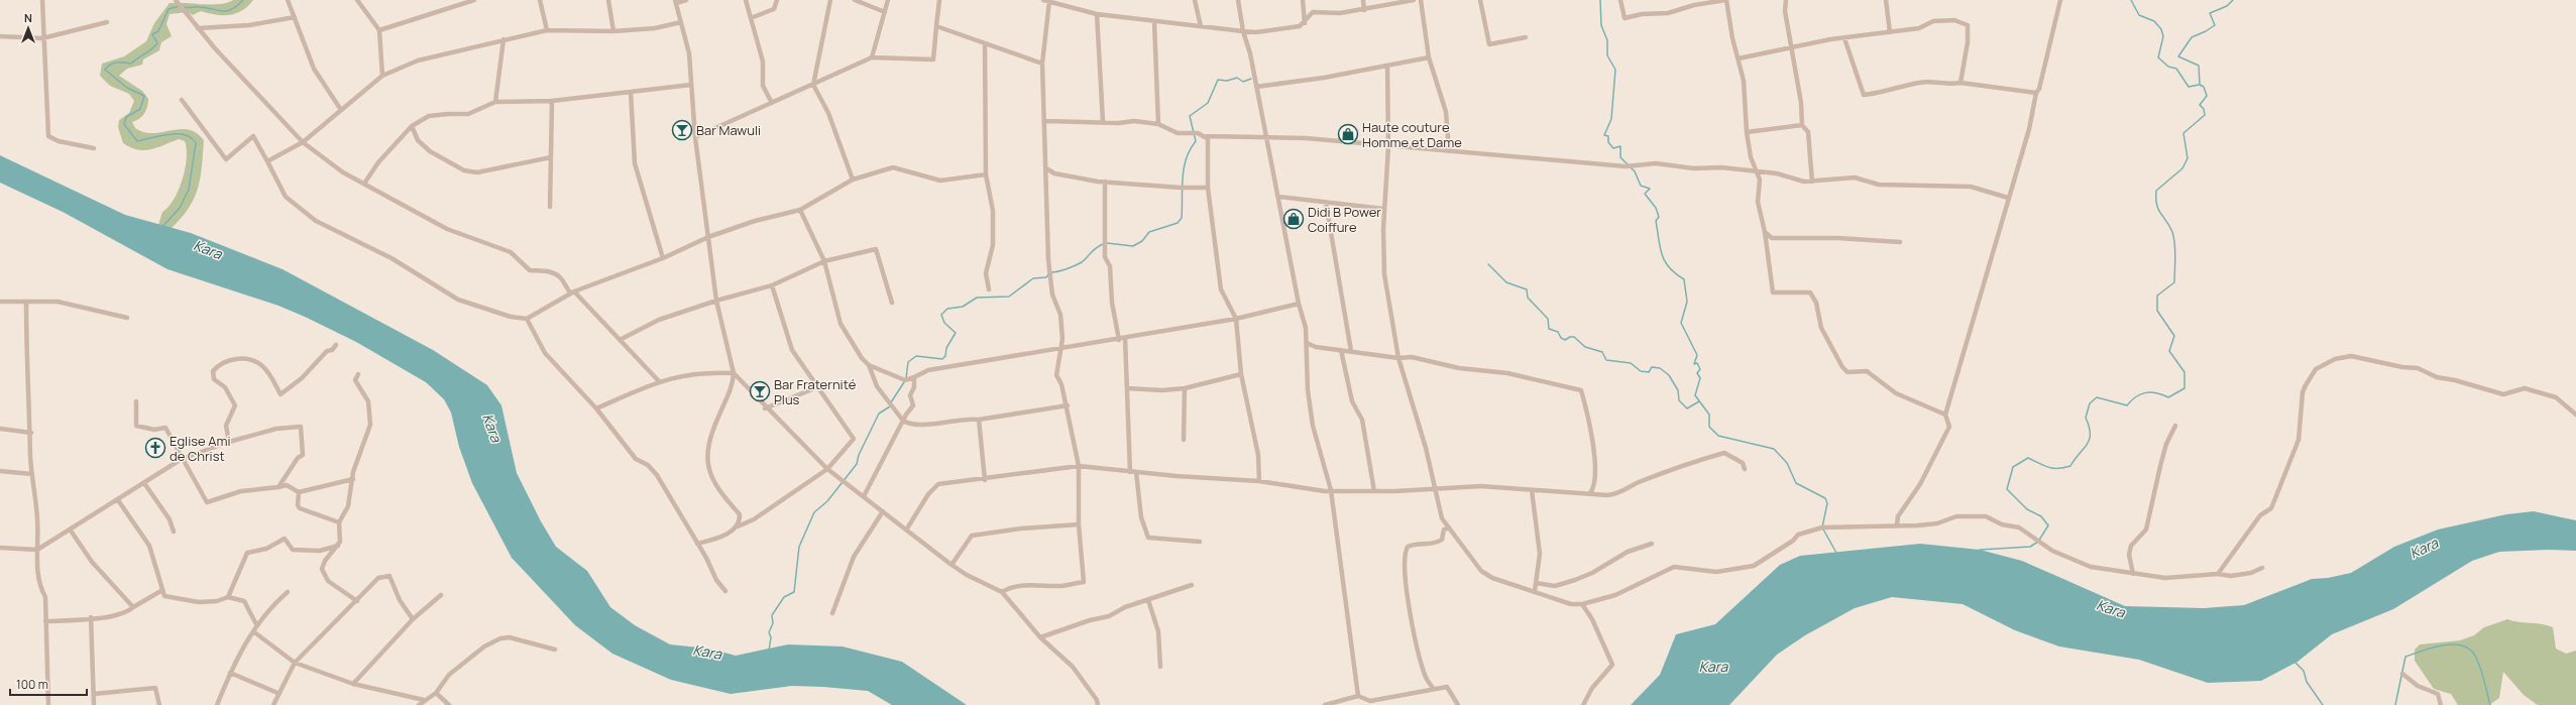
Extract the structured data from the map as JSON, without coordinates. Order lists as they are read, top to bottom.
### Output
{
  "water": ["Kara"],
  "places": {
    "bar": ["Bar Mawuli", "Bar Fraternité Plus"],
    "shop": ["Haute couture Homme et Dame", "Didi B Power Coiffure"],
    "church": ["Eglise Ami de Christ"]
  },
  "scale_bar": "100 m",
  "north": "top"
}
